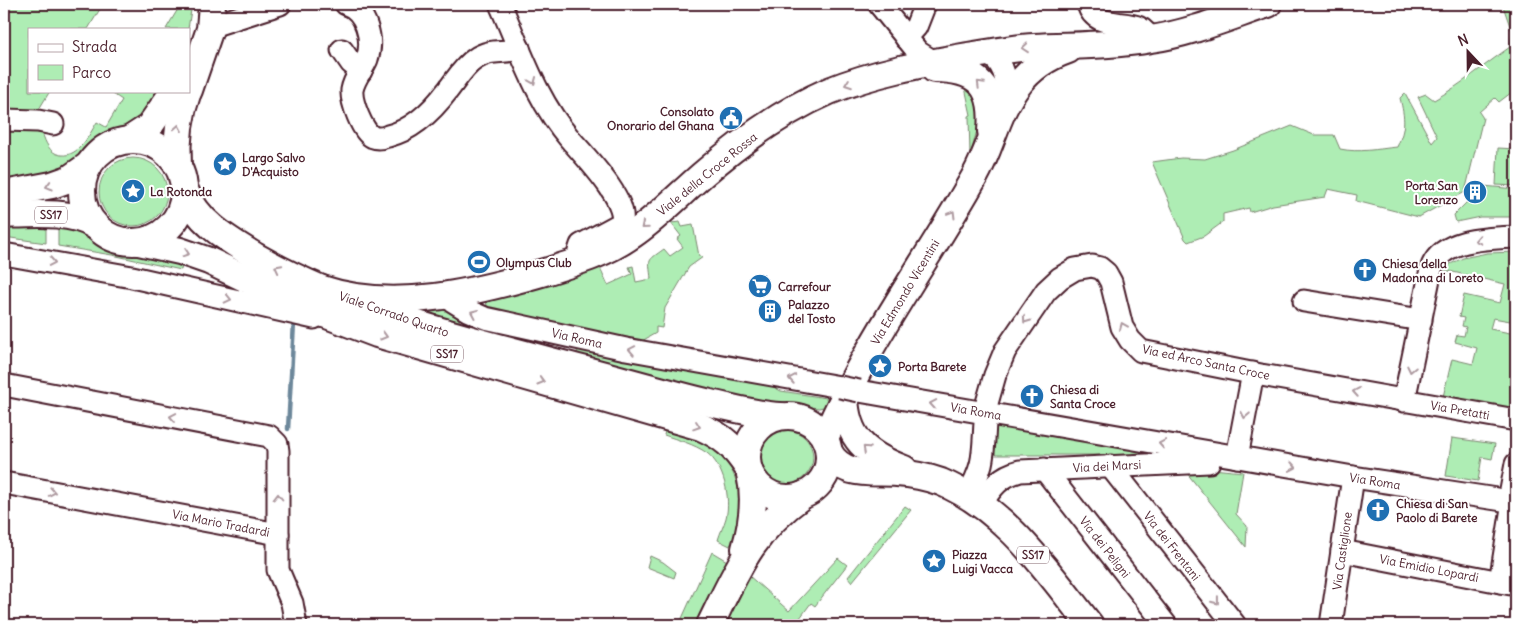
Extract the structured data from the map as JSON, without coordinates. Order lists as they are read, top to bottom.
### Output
{
  "streets": {
    "main road": [
      "Viale della Croce Rossa",
      "SS17",
      "Via Edmondo Vicentini",
      "Viale Corrado Quarto"
    ],
    "street": [
      "Via Roma",
      "Via ed Arco Santa Croce",
      "Via Pretatti",
      "Via dei Marsi",
      "Via Mario Tradardi",
      "Via dei Frentani",
      "Via dei Peligni",
      "Via Castiglione",
      "Via Emidio Lopardi"
    ]
  },
  "crossings": [
    ["Viale della Croce Rossa", "Via Edmondo Vicentini"],
    ["Viale della Croce Rossa", "Viale Corrado Quarto"],
    ["Viale della Croce Rossa", "Via Roma"],
    ["SS17", "Via Edmondo Vicentini"],
    ["SS17", "Viale Corrado Quarto"],
    ["SS17", "Via ed Arco Santa Croce"],
    ["SS17", "Via dei Marsi"],
    ["Via Edmondo Vicentini", "Viale Corrado Quarto"],
    ["Via Edmondo Vicentini", "Via Roma"],
    ["Via Roma", "Via dei Marsi"],
    ["Via Roma", "Via Castiglione"],
    ["Via ed Arco Santa Croce", "Via Pretatti"],
    ["Via ed Arco Santa Croce", "Via dei Marsi"],
    ["Via dei Marsi", "Via dei Frentani"],
    ["Via dei Marsi", "Via dei Peligni"],
    ["Via Castiglione", "Via Emidio Lopardi"]
  ],
  "one_way": ["Viale della Croce Rossa", "Via dei Frentani"],
  "places": {
    "public building": ["Consolato Onorario del Ghana"],
    "place": [
      "Largo Salvo D'Acquisto",
      "La Rotonda",
      "Porta Barete",
      "Piazza Luigi Vacca"
    ],
    "building": ["Porta San Lorenzo", "Palazzo del Tosto"],
    "sports": ["Olympus Club"],
    "church": ["Chiesa della Madonna di Loreto", "Chiesa di Santa Croce", "Chiesa di San Paolo di Barete"],
    "supermarket": ["Carrefour"]
  },
  "legend": ["Strada", "Parco"],
  "north": "top"
}
